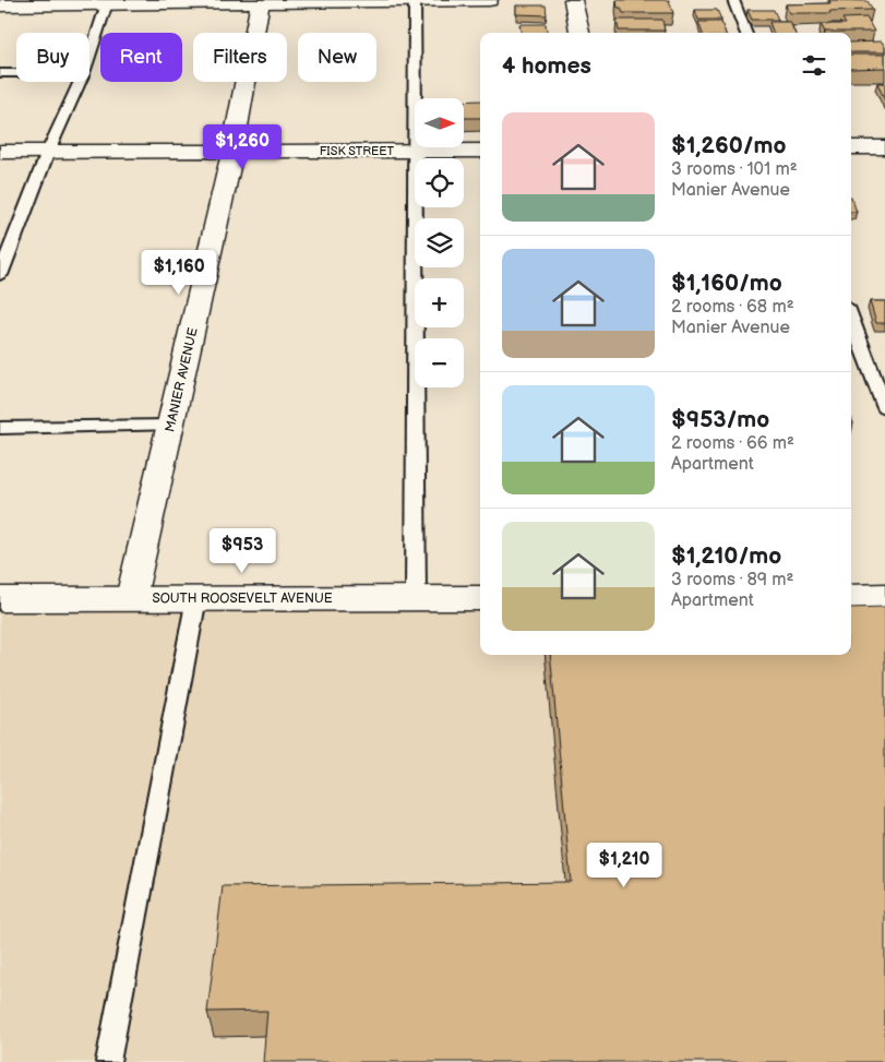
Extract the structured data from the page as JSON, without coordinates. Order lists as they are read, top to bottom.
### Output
{
  "streets": {
    "street": ["FISK STREET", "MANIER AVENUE", "SOUTH ROOSEVELT AVENUE"]
  },
  "crossings": [
    ["FISK STREET", "MANIER AVENUE"],
    ["MANIER AVENUE", "SOUTH ROOSEVELT AVENUE"]
  ],
  "north": "right",
  "page": {
    "chip": [
      "Buy",
      "Rent",
      "Filters",
      "New"
    ],
    "heading": "4 homes",
    "map_buttons": ["+", "−"],
    "list": [
      {
        "name": "$1,260/mo",
        "note": "3 rooms · 101 m² · Manier Avenue"
      },
      {
        "name": "$1,160/mo",
        "note": "2 rooms · 68 m² · Manier Avenue"
      },
      {
        "name": "$953/mo",
        "note": "2 rooms · 66 m² · Apartment"
      },
      {
        "name": "$1,210/mo",
        "note": "3 rooms · 89 m² · Apartment"
      }
    ],
    "price": [
      "$1,260",
      "$1,160",
      "$953",
      "$1,210"
    ]
  }
}
